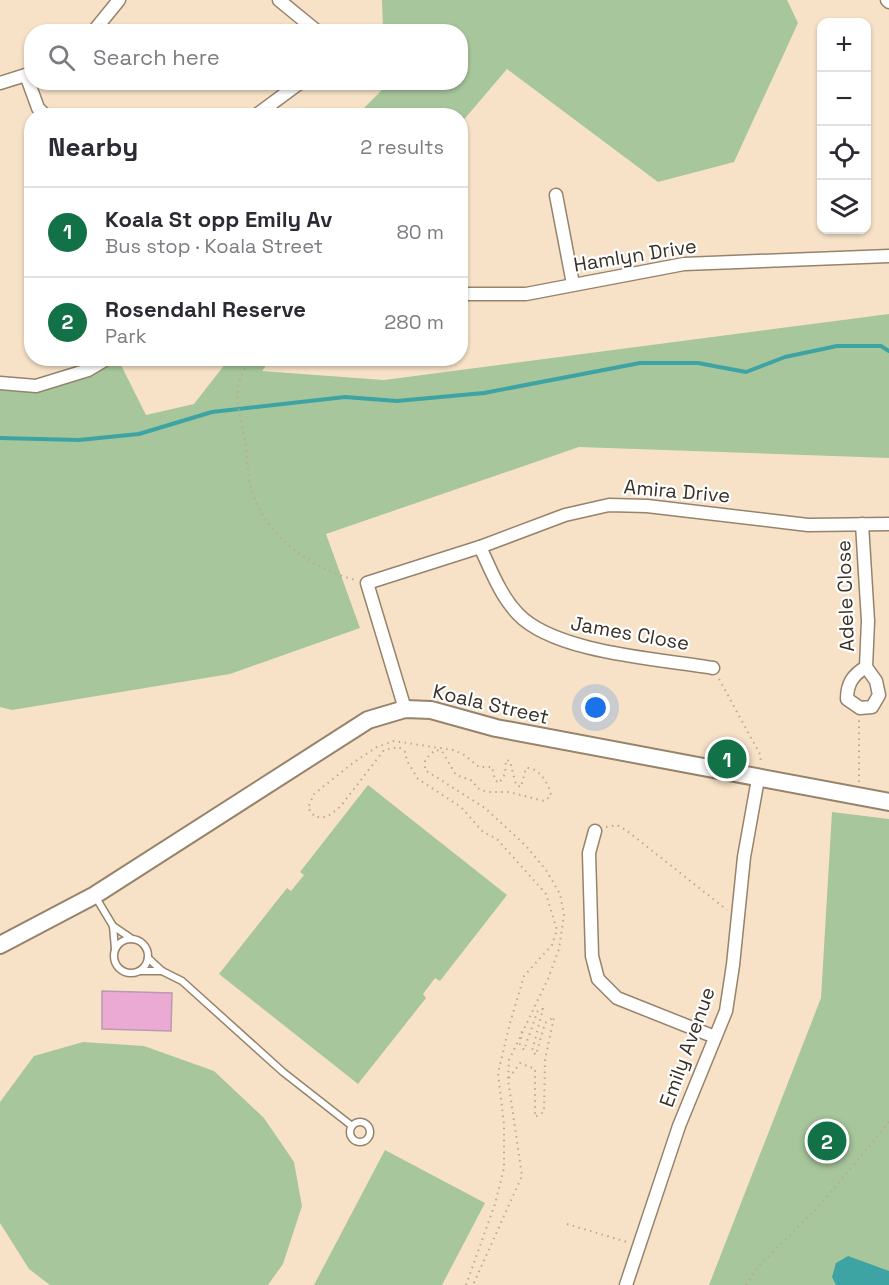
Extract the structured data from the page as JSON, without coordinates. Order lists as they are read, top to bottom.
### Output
{
  "streets": {
    "street": [
      "Hamlyn Drive",
      "Amira Drive",
      "Adele Close",
      "James Close",
      "Koala Street",
      "Emily Avenue"
    ]
  },
  "crossings": [
    ["Amira Drive", "Adele Close"],
    ["Amira Drive", "James Close"],
    ["Koala Street", "Emily Avenue"]
  ],
  "page": {
    "map_buttons": ["+", "−"],
    "search": "Search here",
    "heading": ["Nearby", "2 results"],
    "list": [
      {
        "mark": "1",
        "name": "Koala St opp Emily Av",
        "note": "Bus stop · Koala Street",
        "value": "80 m"
      },
      {
        "mark": "2",
        "name": "Rosendahl Reserve",
        "note": "Park",
        "value": "280 m"
      }
    ],
    "pins": ["1", "2"]
  }
}
